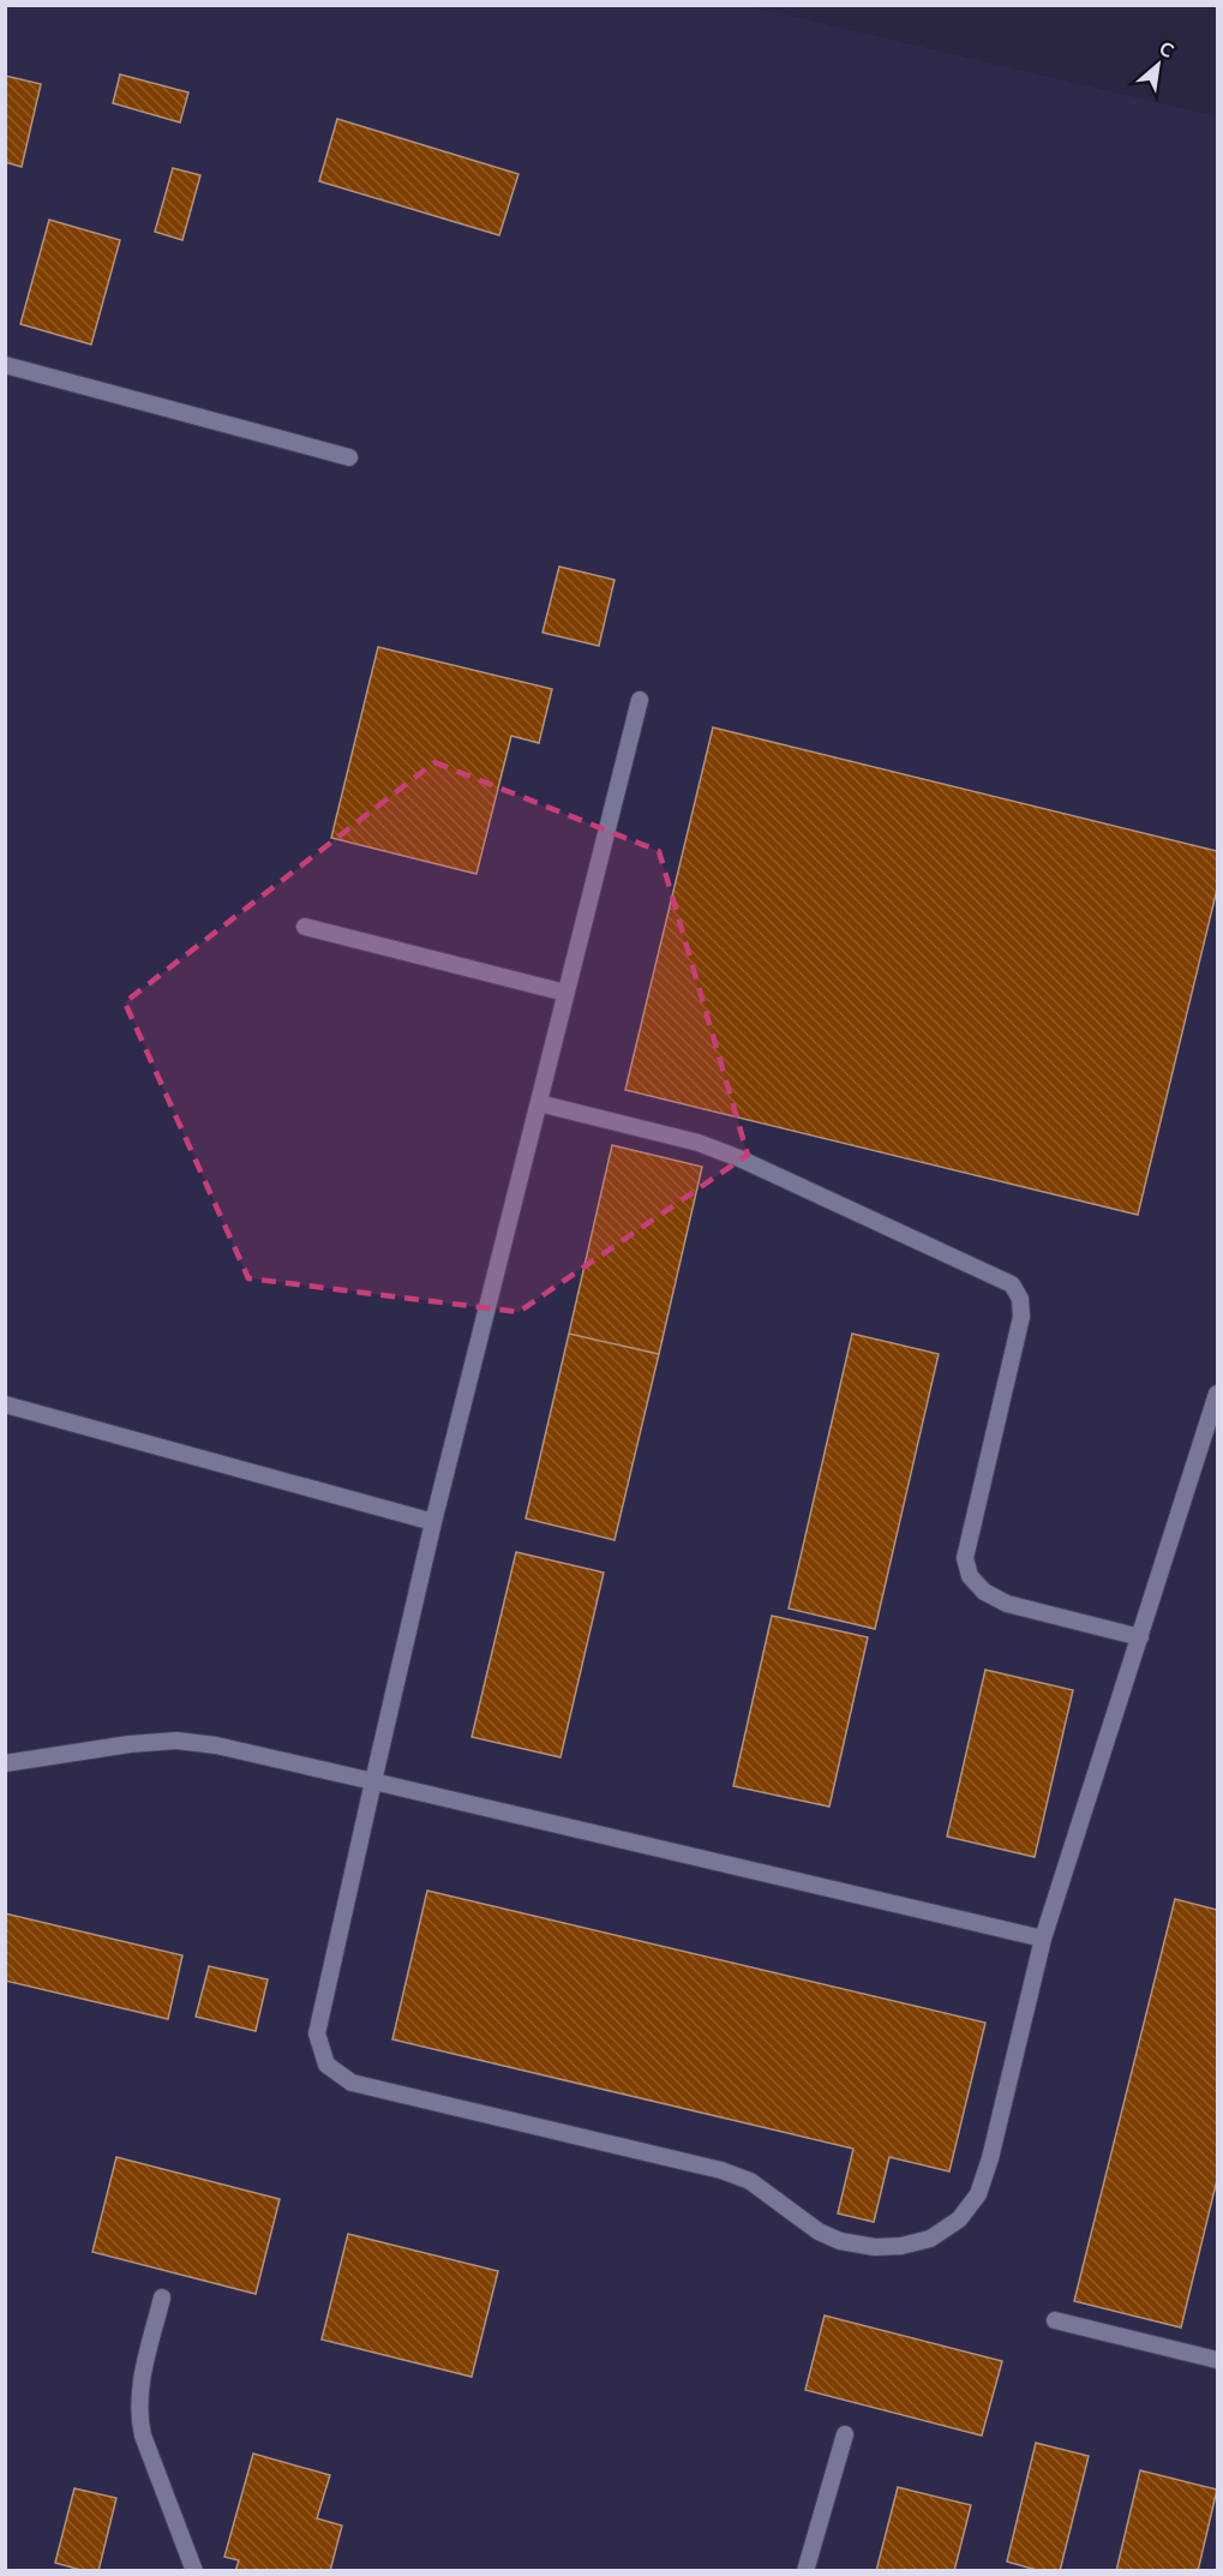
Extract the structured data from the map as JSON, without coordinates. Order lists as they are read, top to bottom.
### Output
{
  "north": "top right"
}
